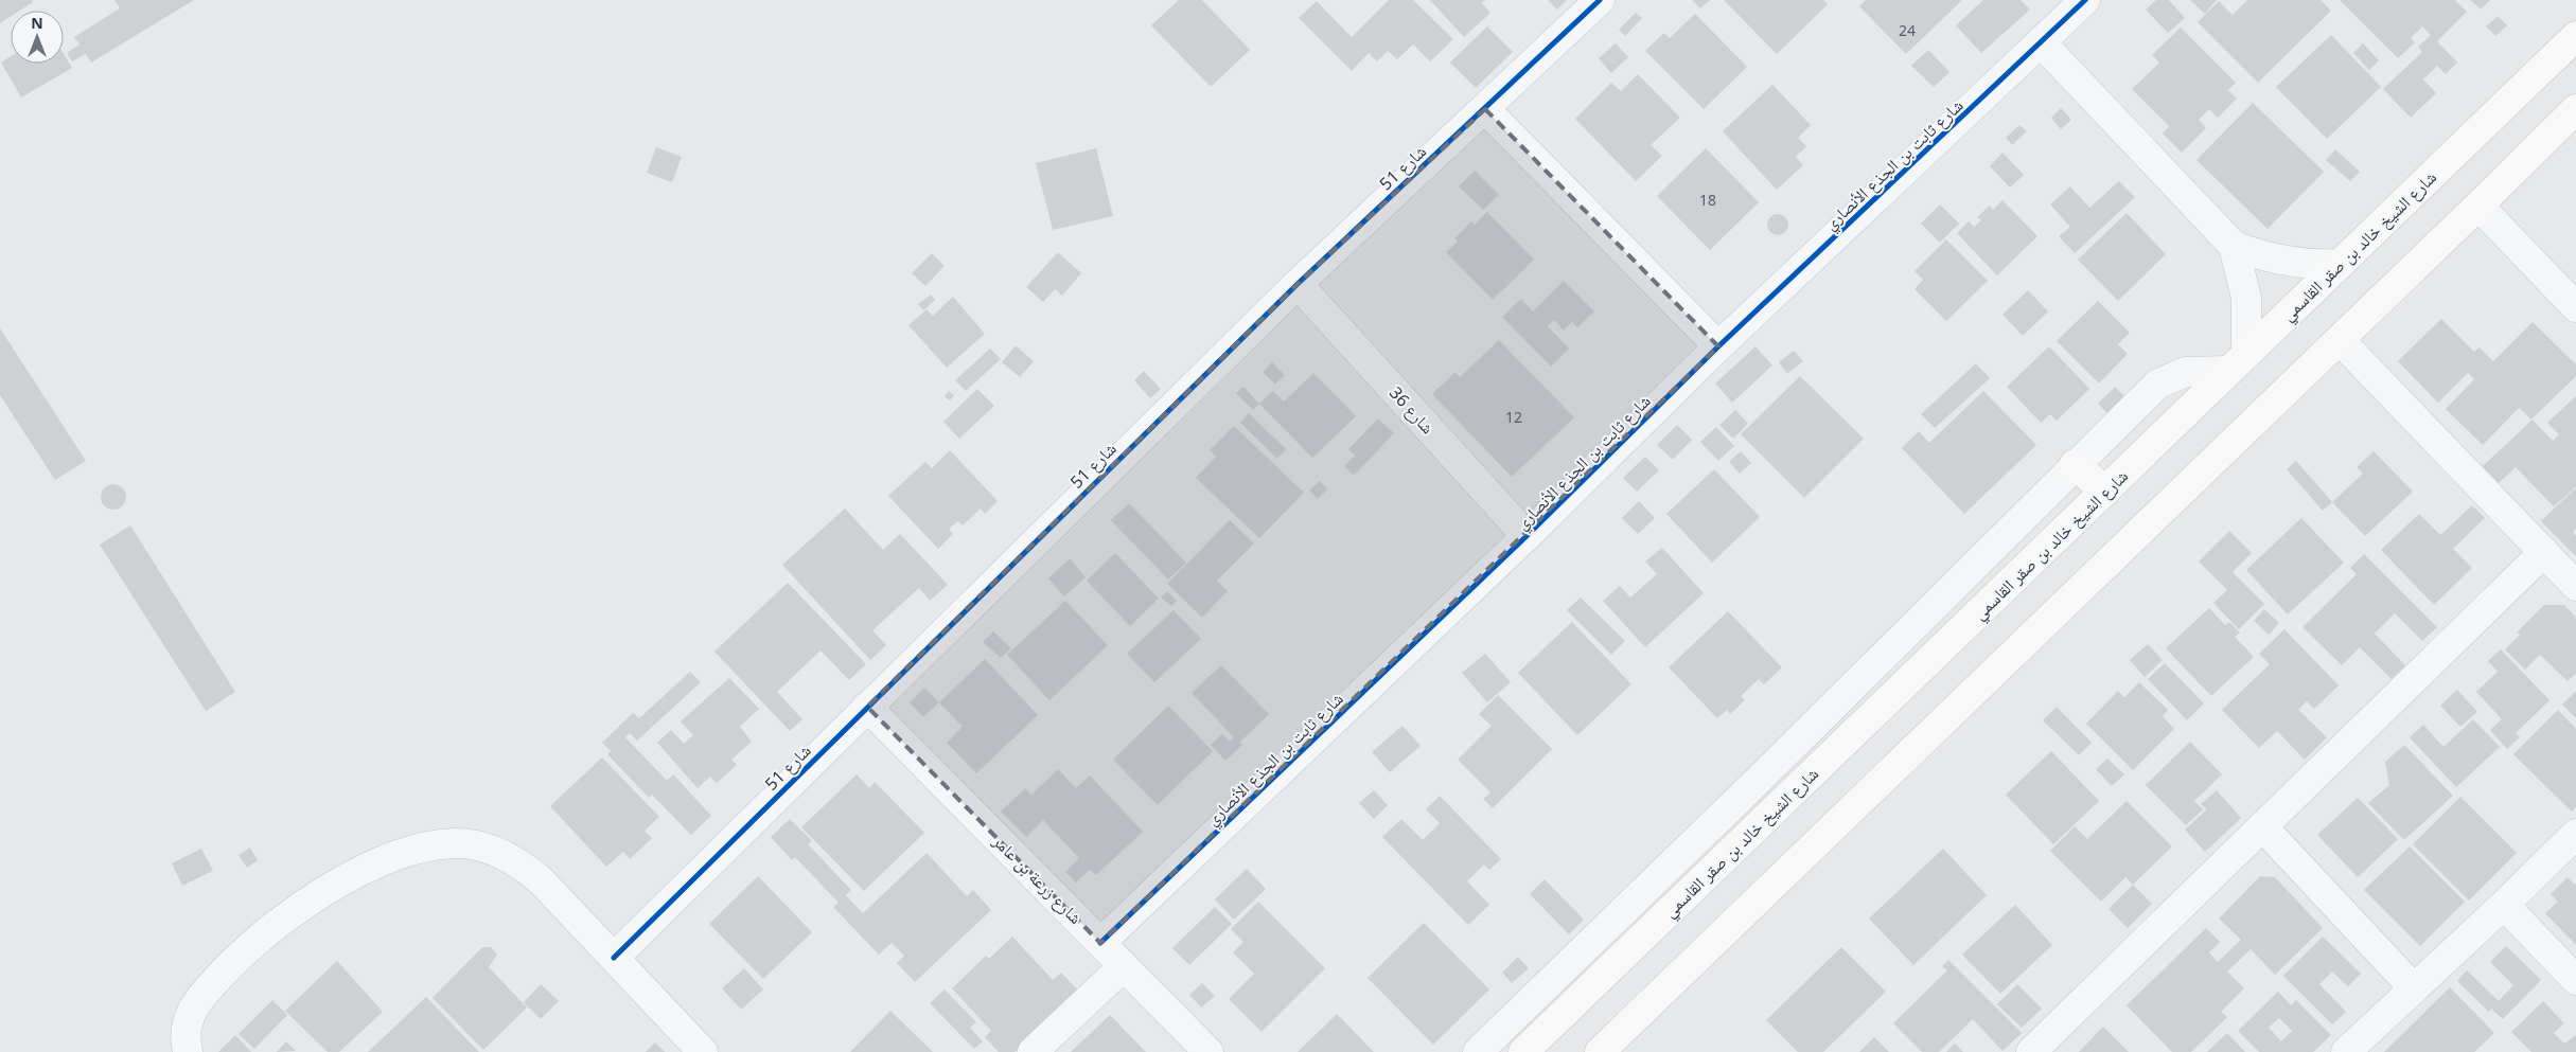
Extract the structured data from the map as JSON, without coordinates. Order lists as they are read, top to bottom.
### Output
{
  "streets": {
    "main road": ["شارع الشيخ خالد بن صقر القاسمي"],
    "street": [
      "شارع ثابت بن الجذع الأنصاري",
      "شارع 51",
      "شارع 36",
      "شارع زرعة بن عامر"
    ]
  },
  "crossings": [
    ["شارع ثابت بن الجذع الأنصاري", "شارع 36"],
    ["شارع ثابت بن الجذع الأنصاري", "شارع زرعة بن عامر"],
    ["شارع 51", "شارع 36"],
    ["شارع 51", "شارع زرعة بن عامر"]
  ],
  "house_numbers": ["24", "18", "12"],
  "north": "top"
}
